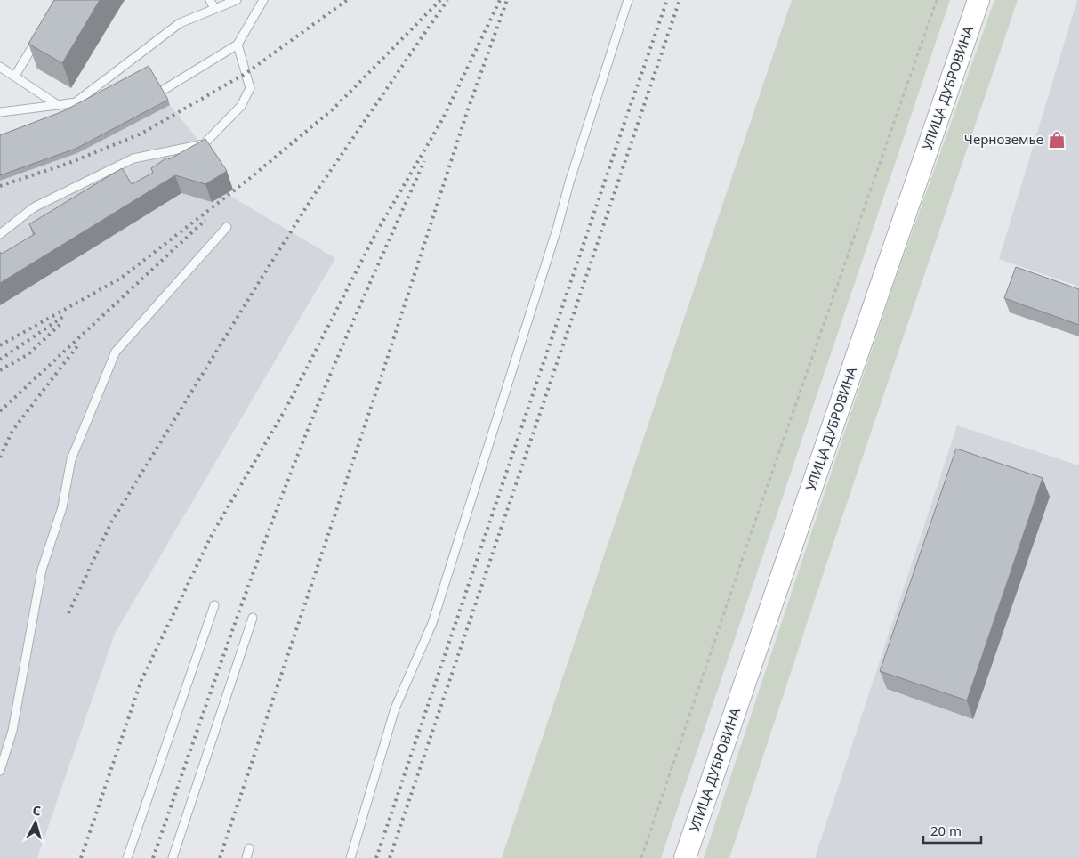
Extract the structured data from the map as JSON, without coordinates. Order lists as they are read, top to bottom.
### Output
{
  "streets": {
    "main road": ["УЛИЦА ДУБРОВИНА"]
  },
  "places": {
    "shop": ["Черноземье"]
  },
  "scale_bar": "20 m",
  "north": "top"
}
